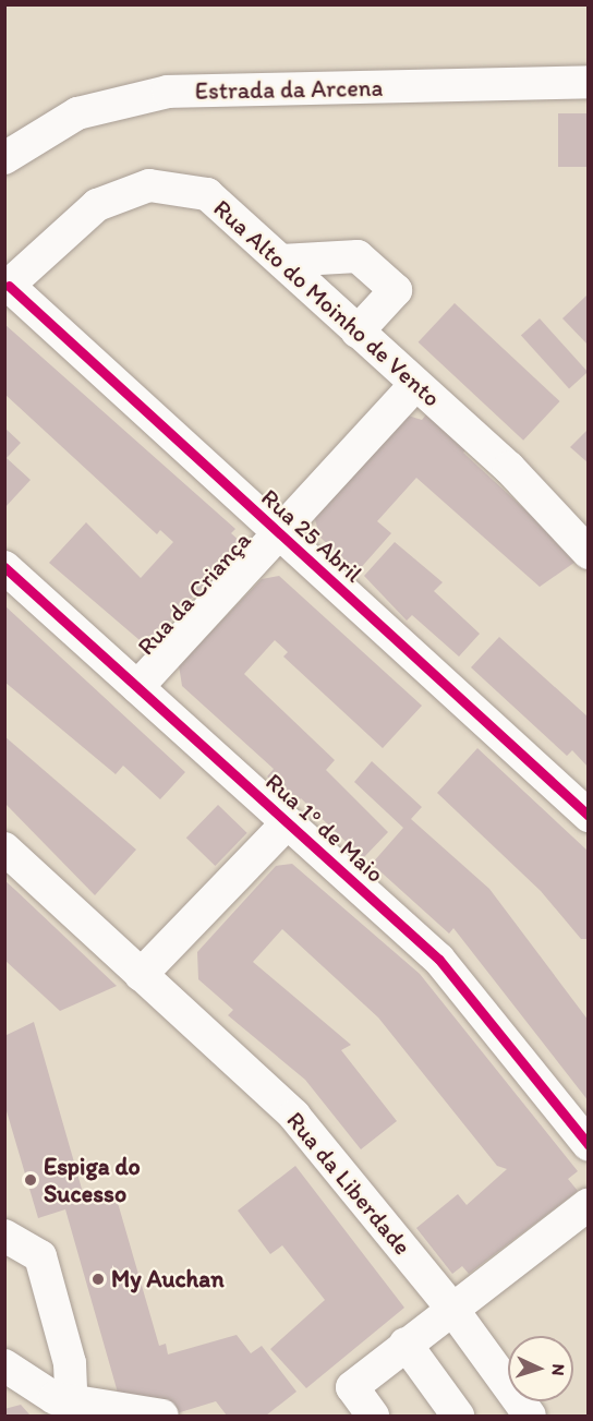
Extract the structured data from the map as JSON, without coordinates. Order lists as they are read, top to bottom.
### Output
{
  "streets": {
    "street": [
      "Estrada da Arcena",
      "Rua Alto do Moinho de Vento",
      "Rua 25 Abril",
      "Rua da Criança",
      "Rua 1º de Maio",
      "Rua da Liberdade"
    ]
  },
  "crossings": [
    ["Rua Alto do Moinho de Vento", "Rua 25 Abril"],
    ["Rua Alto do Moinho de Vento", "Rua da Criança"],
    ["Rua 25 Abril", "Rua da Criança"],
    ["Rua da Criança", "Rua 1º de Maio"]
  ],
  "places": ["Espiga do Sucesso", "My Auchan"],
  "north": "right"
}
